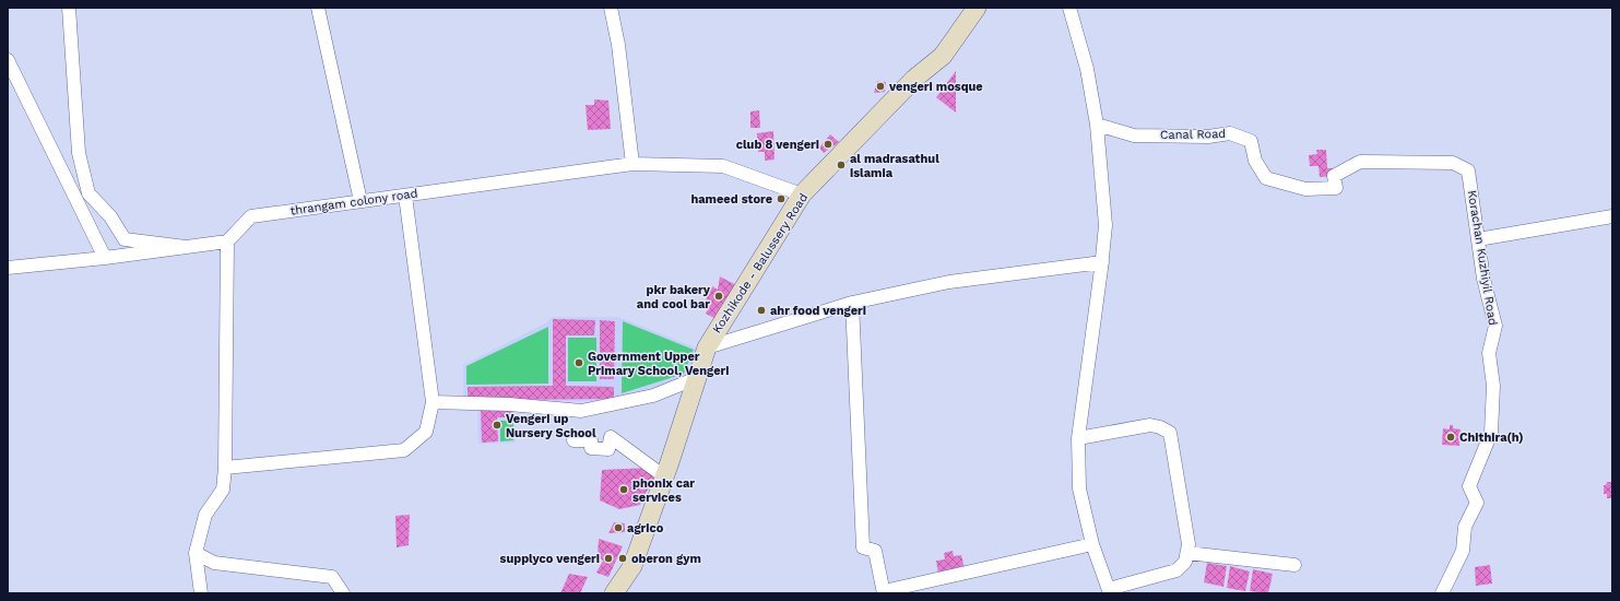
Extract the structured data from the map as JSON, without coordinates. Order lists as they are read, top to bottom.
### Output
{
  "streets": {
    "main road": ["Kozhikode - Balussery Road"],
    "street": ["Canal Road", "thrangam colony road", "Korachan Kuzhiyil Road"]
  },
  "crossings": [
    ["Canal Road", "Korachan Kuzhiyil Road"],
    ["thrangam colony road", "Kozhikode - Balussery Road"]
  ],
  "places": [
    "vengeri mosque",
    "club 8 vengeri",
    "al madrasathul islamia",
    "hameed store",
    "pkr bakery and cool bar",
    "ahr food vengeri",
    "Government Upper Primary School, Vengeri",
    "Vengeri up Nursery School",
    "Chithira(h)",
    "phonix car services",
    "agrico",
    "supplyco vengeri",
    "oberon gym"
  ]
}
